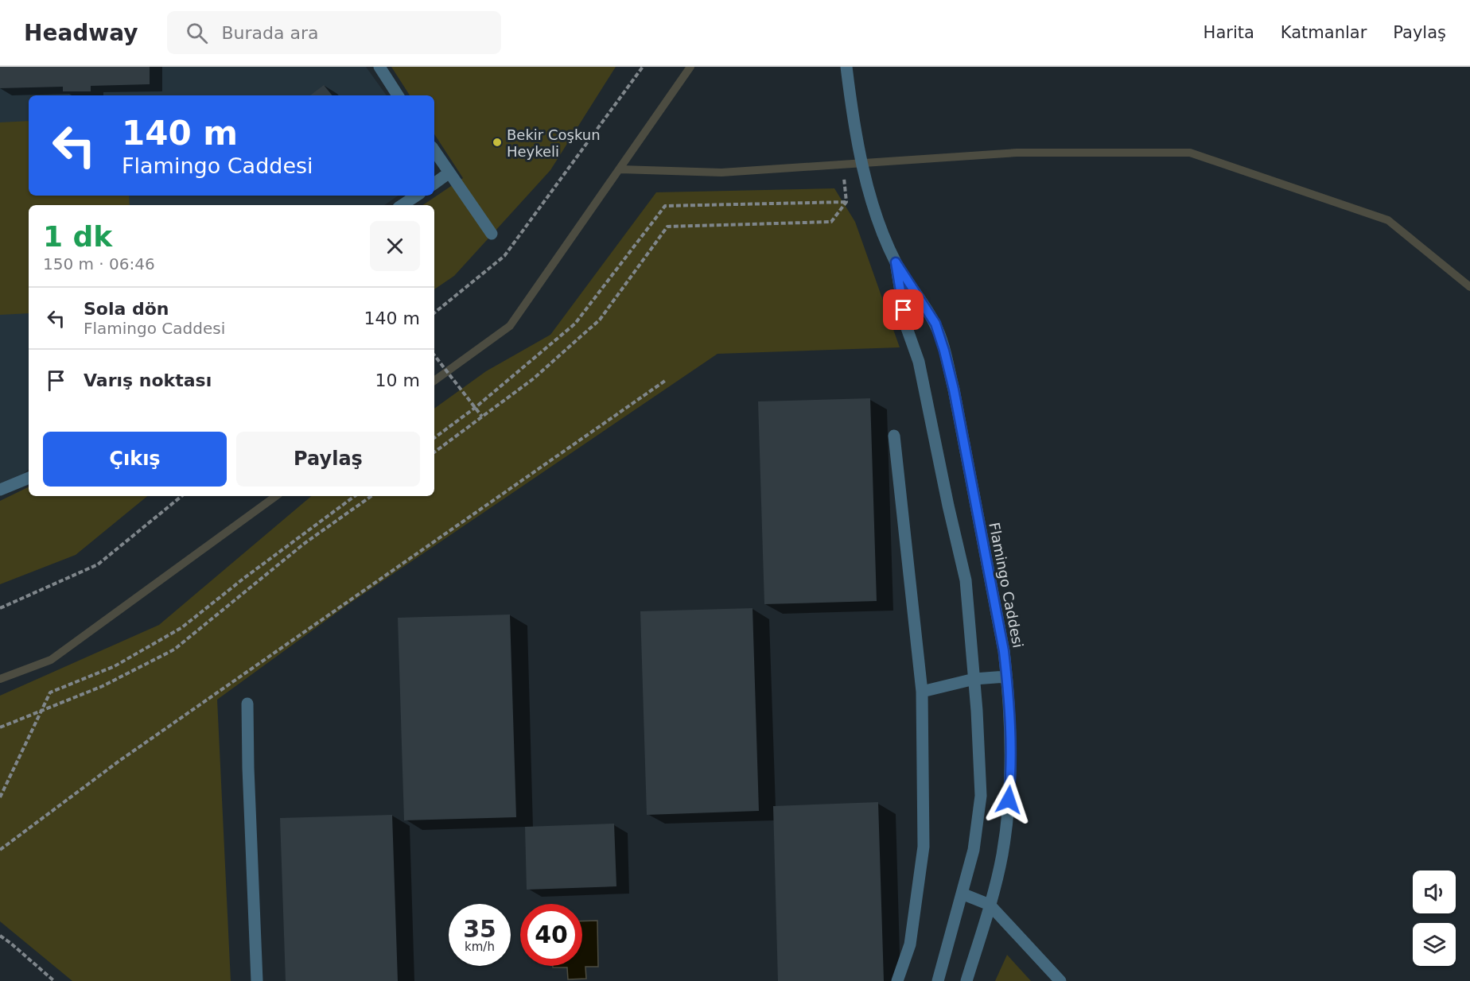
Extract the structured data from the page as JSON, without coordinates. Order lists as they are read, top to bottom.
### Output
{
  "streets": {
    "street": ["Flamingo Caddesi"]
  },
  "places": ["Bekir Coşkun Heykeli"],
  "page": {
    "header": "Headway",
    "search": "Burada ara",
    "nav": ["Harita", "Katmanlar", "Paylaş"],
    "turn": ["140 m", "Flamingo Caddesi"],
    "heading": ["1 dk", "150 m · 06:46"],
    "list": [
      {
        "name": "Sola dön",
        "note": "Flamingo Caddesi",
        "value": "140 m"
      },
      {
        "name": "Varış noktası",
        "value": "10 m"
      }
    ],
    "buttons": ["Çıkış", "Paylaş"],
    "speed": "35 km/h",
    "limit": "40"
  }
}
